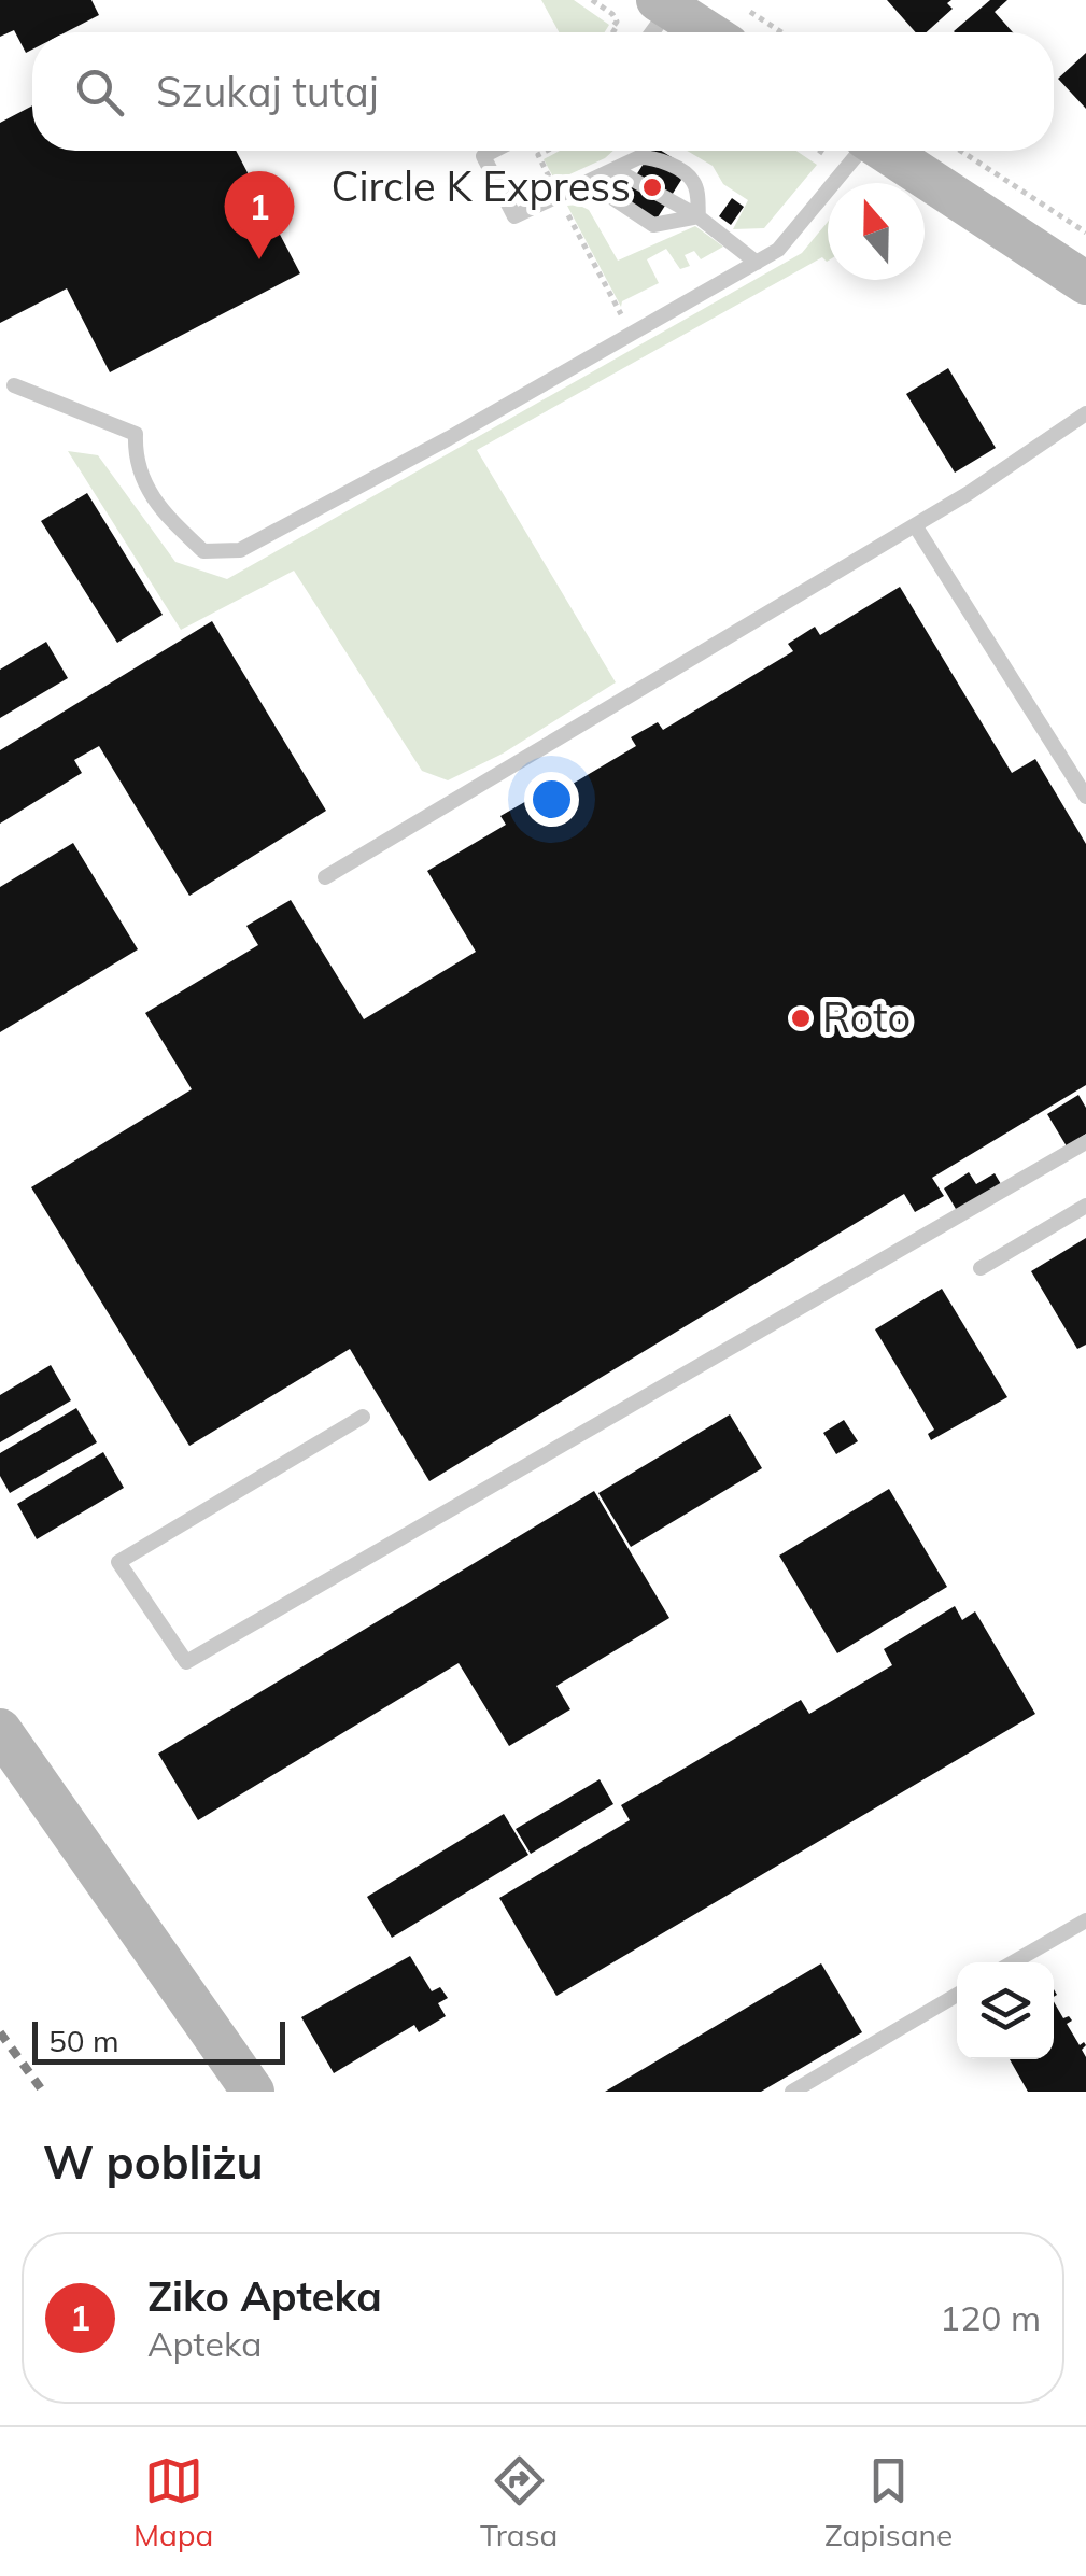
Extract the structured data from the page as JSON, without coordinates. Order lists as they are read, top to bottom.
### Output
{
  "places": ["Circle K Express", "Roto"],
  "scale_bar": "50 m",
  "north": "top",
  "page": {
    "search": "Szukaj tutaj",
    "pins": "1",
    "scale": "50 m",
    "heading": "W pobliżu",
    "list": [
      {
        "mark": "1",
        "name": "Ziko Apteka",
        "note": "Apteka",
        "value": "120 m"
      }
    ],
    "nav": ["Mapa", "Trasa", "Zapisane"]
  }
}
